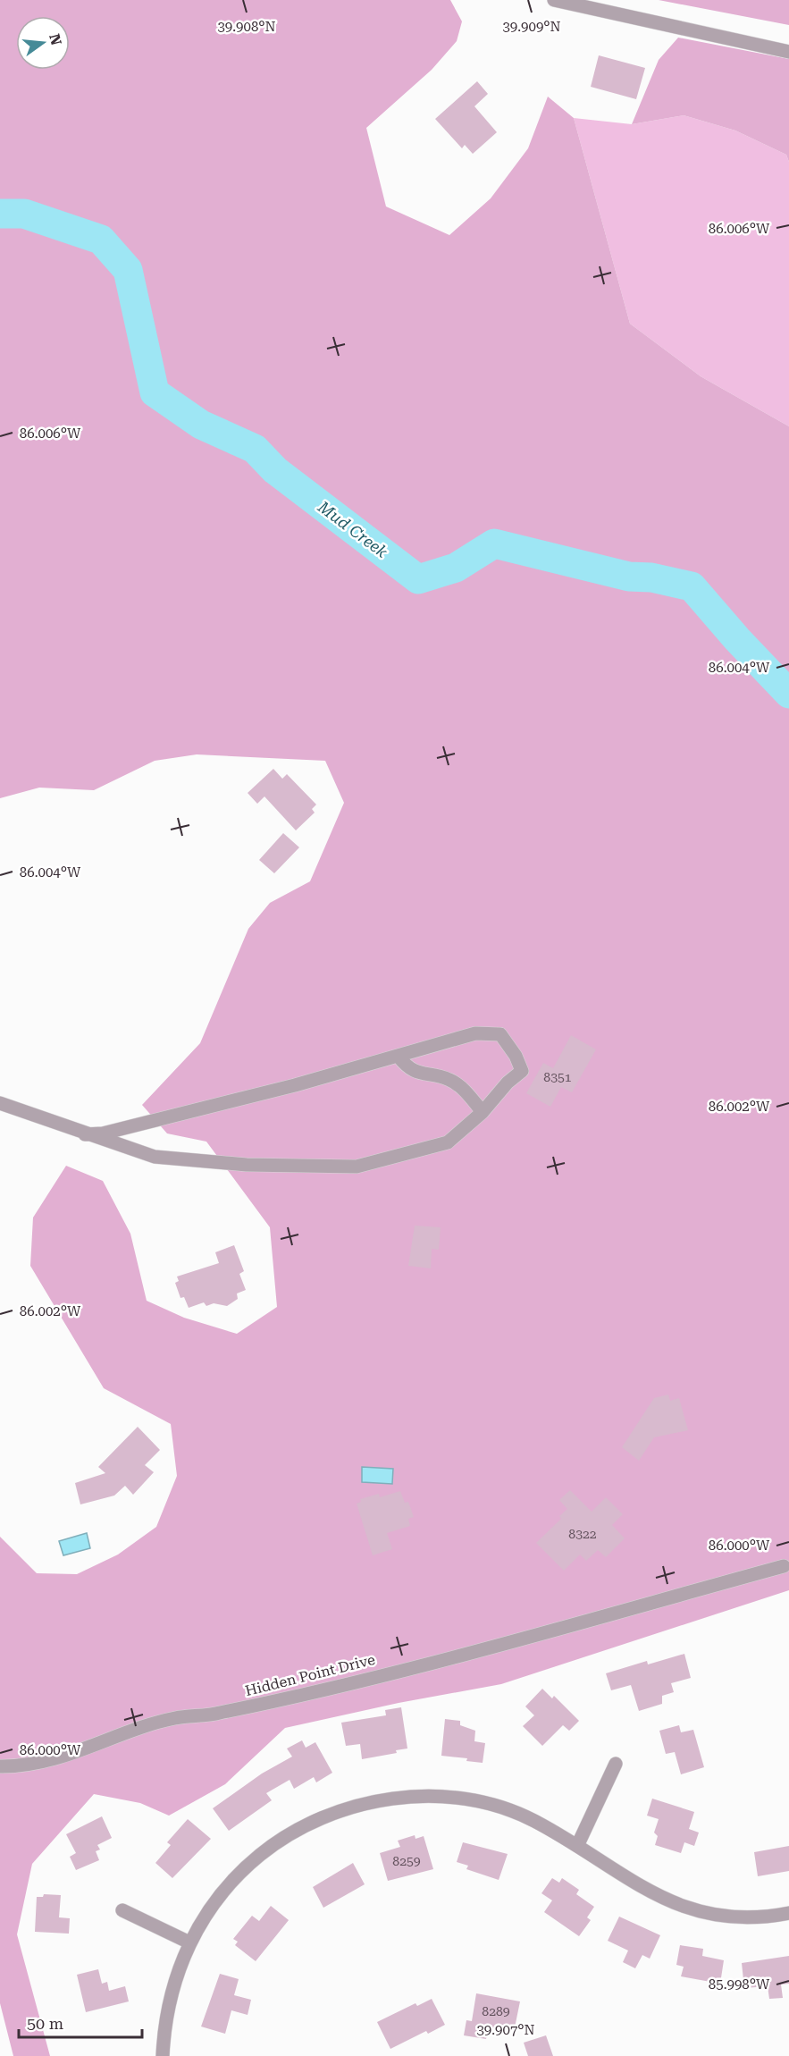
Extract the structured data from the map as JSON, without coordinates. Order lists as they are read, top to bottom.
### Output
{
  "streets": {
    "street": ["Hidden Point Drive"]
  },
  "water": ["Mud Creek"],
  "house_numbers": [
    "8351",
    "8322",
    "8259",
    "8289"
  ],
  "scale_bar": "50 m",
  "north": "right",
  "coordinates": [
    "39.908°N",
    "39.909°N",
    "86.006°W",
    "86.004°W",
    "86.002°W",
    "86.000°W",
    "85.998°W",
    "39.907°N"
  ]
}
